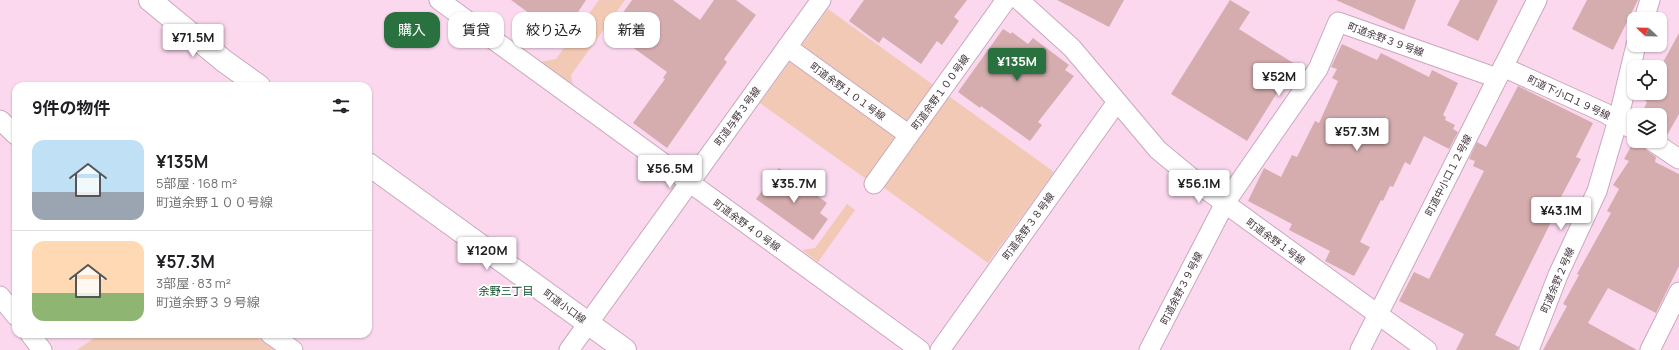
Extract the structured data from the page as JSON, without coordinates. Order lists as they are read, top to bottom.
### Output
{
  "streets": {
    "street": [
      "町道余野３９号線",
      "町道余野１０１号線",
      "町道余野１００号線",
      "町道下小口１９号線",
      "町道与野３号線",
      "町道中小口１２号線",
      "町道余野４０号線",
      "町道余野３８号線",
      "町道余野１号線",
      "町道余野２号線",
      "町道小口線"
    ]
  },
  "crossings": [
    ["町道余野３９号線", "町道下小口１９号線"],
    ["町道余野３９号線", "町道中小口１２号線"],
    ["町道余野３９号線", "町道余野１号線"],
    ["町道余野１０１号線", "町道余野１００号線"],
    ["町道余野１０１号線", "町道与野３号線"],
    ["町道下小口１９号線", "町道中小口１２号線"],
    ["町道下小口１９号線", "町道余野２号線"],
    ["町道与野３号線", "町道余野４０号線"],
    ["町道与野３号線", "町道小口線"],
    ["町道中小口１２号線", "町道余野１号線"],
    ["町道余野３８号線", "町道余野１号線"]
  ],
  "districts": ["余野三丁目"],
  "north": "left",
  "page": {
    "chip": [
      "購入",
      "賃貸",
      "絞り込み",
      "新着"
    ],
    "price": [
      "¥71.5M",
      "¥135M",
      "¥52M",
      "¥57.3M",
      "¥56.5M",
      "¥35.7M",
      "¥56.1M",
      "¥43.1M",
      "¥120M"
    ],
    "heading": "9件の物件",
    "list": [
      {
        "name": "¥135M",
        "note": "5部屋 · 168 m² · 町道余野１００号線"
      },
      {
        "name": "¥57.3M",
        "note": "3部屋 · 83 m² · 町道余野３９号線"
      }
    ]
  }
}
